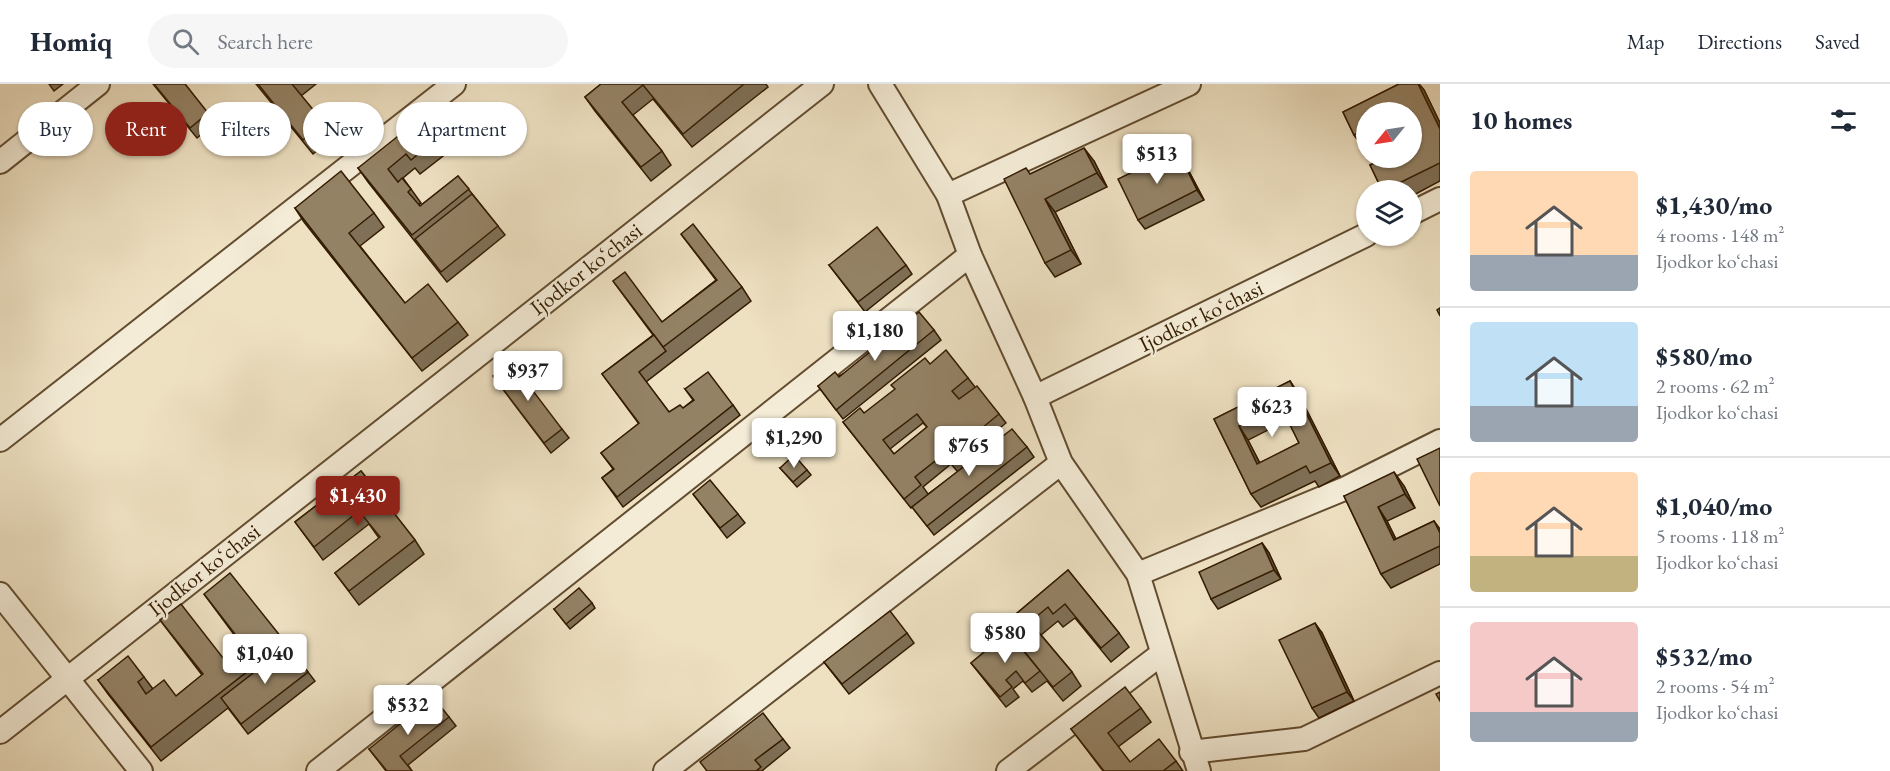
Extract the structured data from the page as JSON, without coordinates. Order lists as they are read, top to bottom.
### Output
{
  "streets": {
    "street": ["Ijodkor koʻchasi"]
  },
  "north": "bottom left",
  "page": {
    "header": "Homiq",
    "search": "Search here",
    "nav": ["Map", "Directions", "Saved"],
    "heading": "10 homes",
    "chip": [
      "Buy",
      "Rent",
      "Filters",
      "New",
      "Apartment"
    ],
    "price": [
      "$513",
      "$1,180",
      "$937",
      "$623",
      "$1,290",
      "$765",
      "$1,430",
      "$580",
      "$1,040",
      "$532"
    ],
    "list": [
      {
        "name": "$1,430/mo",
        "note": "4 rooms · 148 m² · Ijodkor koʻchasi"
      },
      {
        "name": "$580/mo",
        "note": "2 rooms · 62 m² · Ijodkor koʻchasi"
      },
      {
        "name": "$1,040/mo",
        "note": "5 rooms · 118 m² · Ijodkor koʻchasi"
      },
      {
        "name": "$532/mo",
        "note": "2 rooms · 54 m² · Ijodkor koʻchasi"
      }
    ]
  }
}
